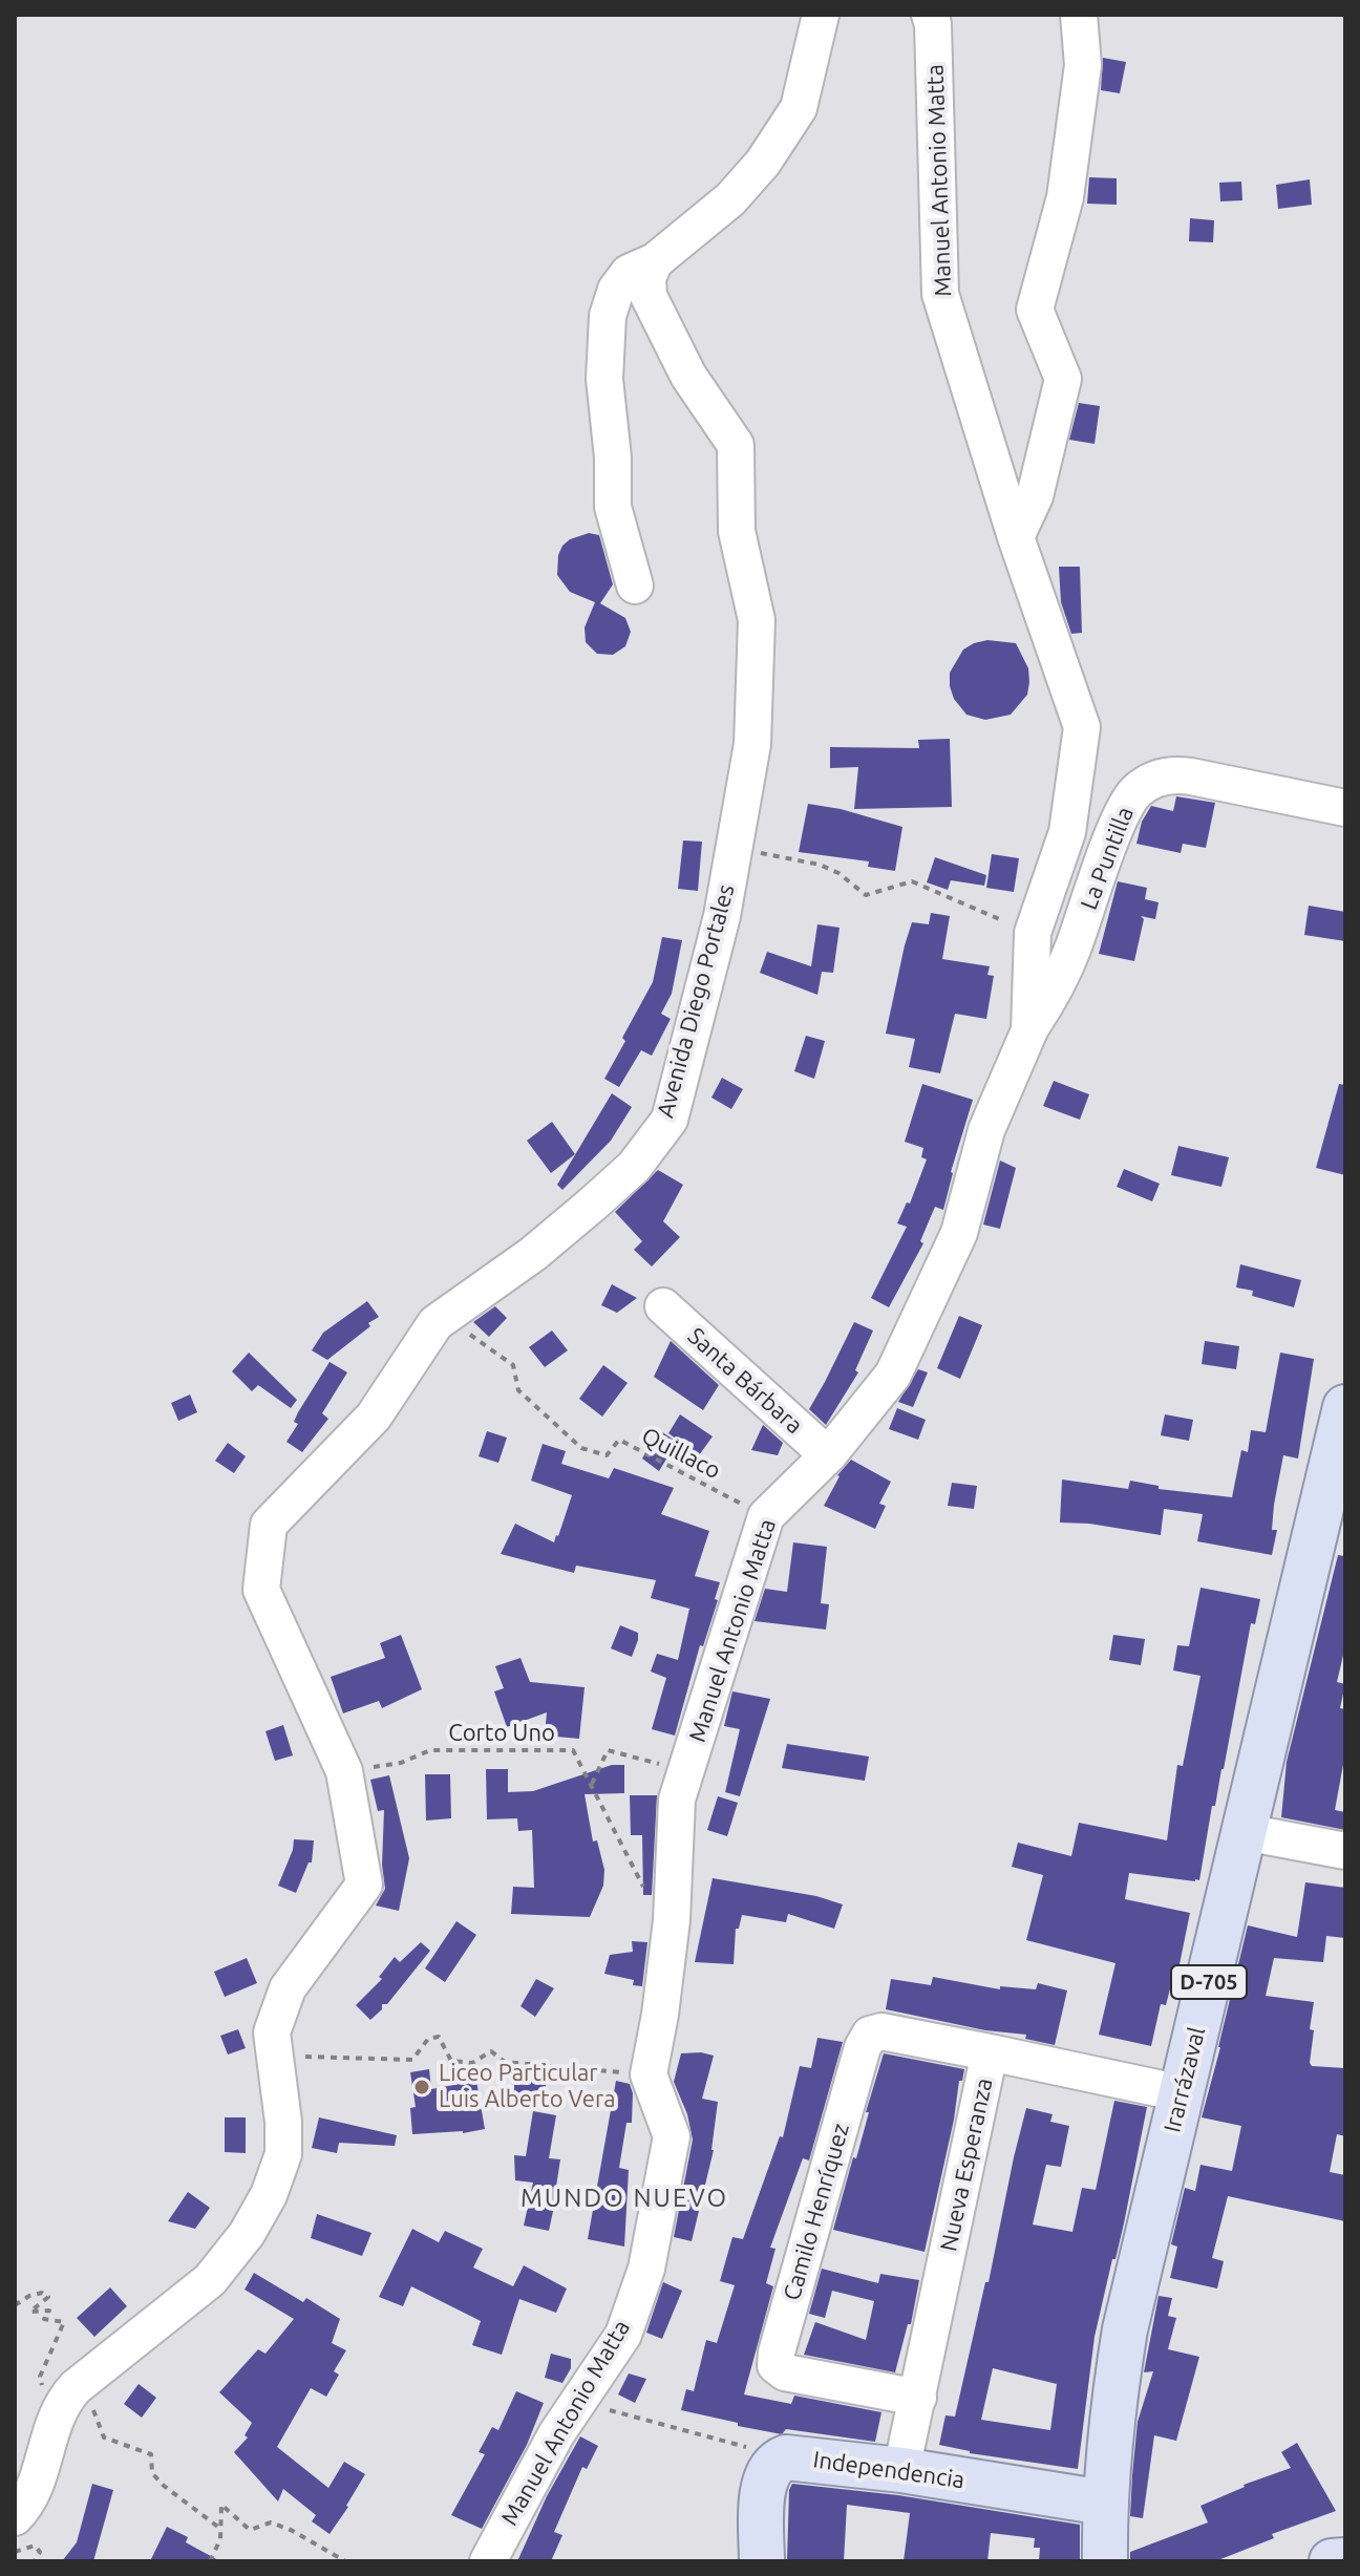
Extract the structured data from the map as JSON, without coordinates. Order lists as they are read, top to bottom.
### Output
{
  "streets": {
    "main road": ["D-705", "Irarrázaval", "Independencia"],
    "street": [
      "Manuel Antonio Matta",
      "La Puntilla",
      "Avenida Diego Portales",
      "Santa Bárbara",
      "Nueva Esperanza",
      "Camilo Henríquez"
    ],
    "path": ["Quillaco", "Corto Uno"]
  },
  "crossings": [
    ["Manuel Antonio Matta", "La Puntilla"],
    ["Manuel Antonio Matta", "Santa Bárbara"],
    ["Manuel Antonio Matta", "Quillaco"],
    ["Manuel Antonio Matta", "Corto Uno"],
    ["Avenida Diego Portales", "Quillaco"],
    ["Avenida Diego Portales", "Corto Uno"],
    ["Irarrázaval", "Nueva Esperanza"],
    ["Irarrázaval", "Independencia"],
    ["Nueva Esperanza", "Camilo Henríquez"],
    ["Nueva Esperanza", "Independencia"]
  ],
  "districts": ["MUNDO NUEVO"],
  "places": ["Liceo Particular Luis Alberto Vera"]
}
